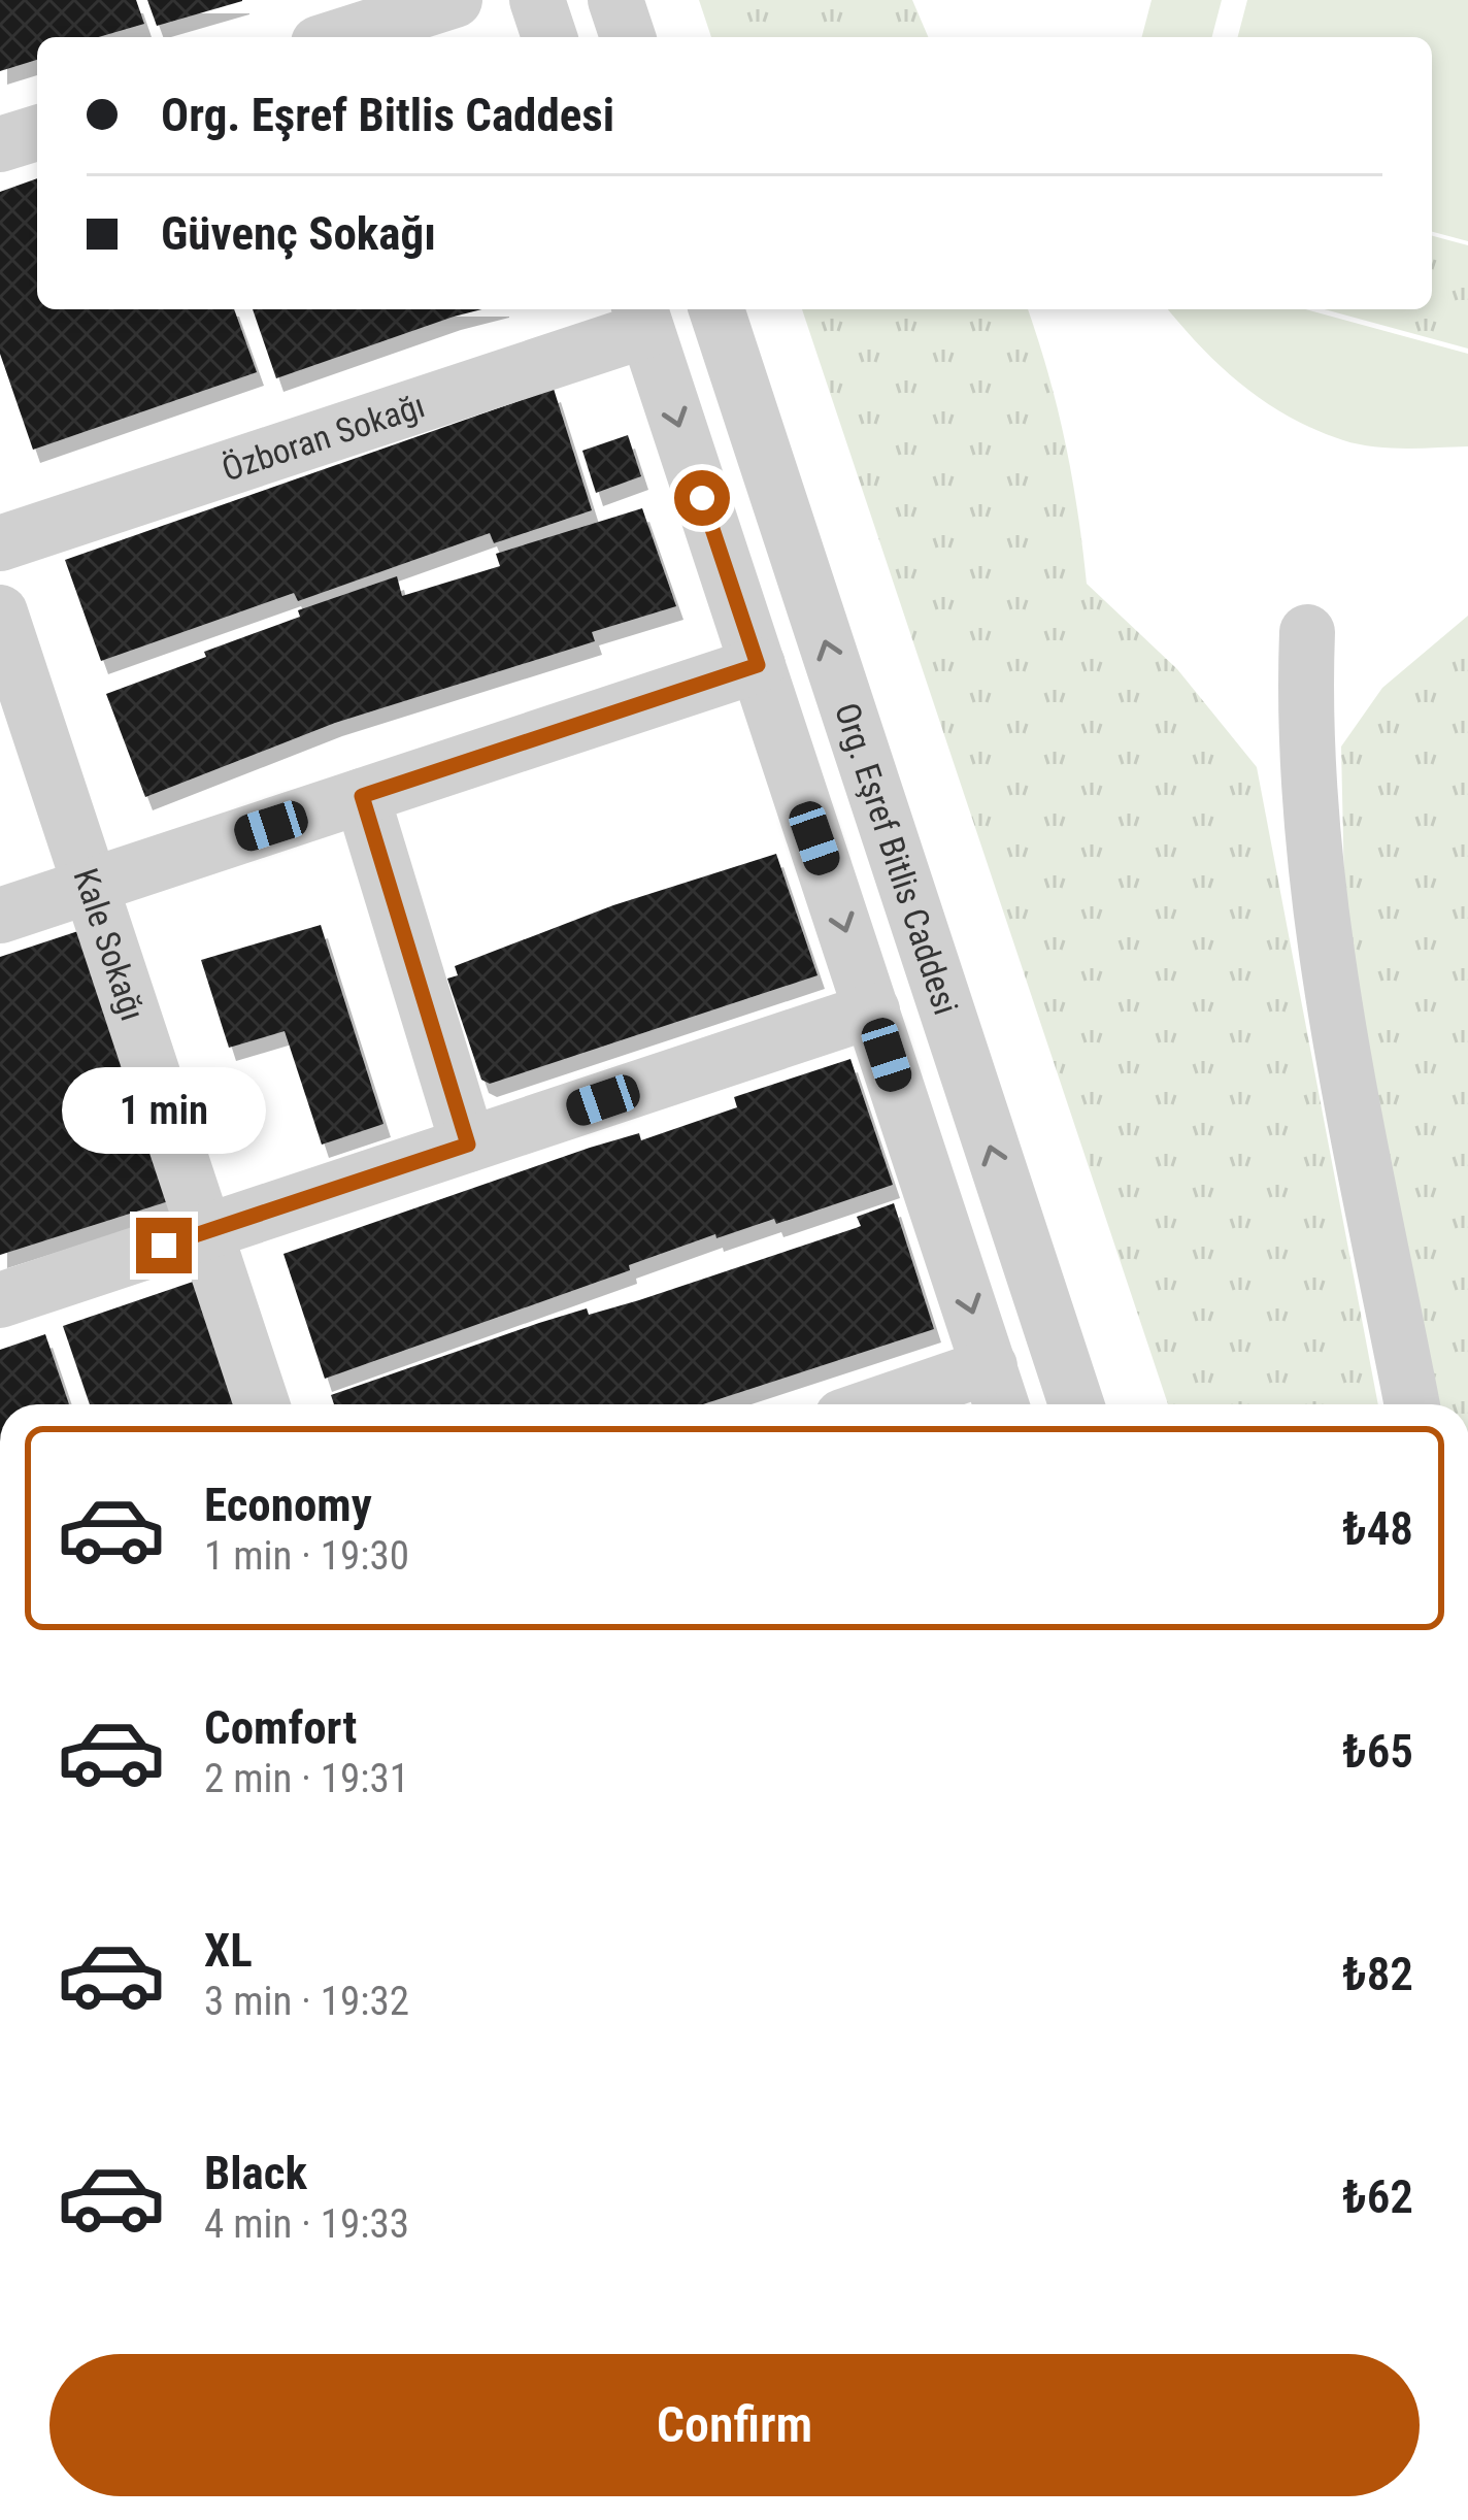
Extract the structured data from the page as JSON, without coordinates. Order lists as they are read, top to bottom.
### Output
{
  "streets": {
    "street": ["Özboran Sokağı", "Org. Eşref Bitlis Caddesi", "Kale Sokağı"]
  },
  "crossings": [
    ["Özboran Sokağı", "Org. Eşref Bitlis Caddesi"]
  ],
  "page": {
    "banner": ["Org. Eşref Bitlis Caddesi", "Güvenç Sokağı"],
    "bubble": "1 min",
    "list": [
      {
        "name": "Economy",
        "note": "1 min · 19:30",
        "value": "₺48"
      },
      {
        "name": "Comfort",
        "note": "2 min · 19:31",
        "value": "₺65"
      },
      {
        "name": "XL",
        "note": "3 min · 19:32",
        "value": "₺82"
      },
      {
        "name": "Black",
        "note": "4 min · 19:33",
        "value": "₺62"
      }
    ],
    "buttons": "Confirm"
  }
}
